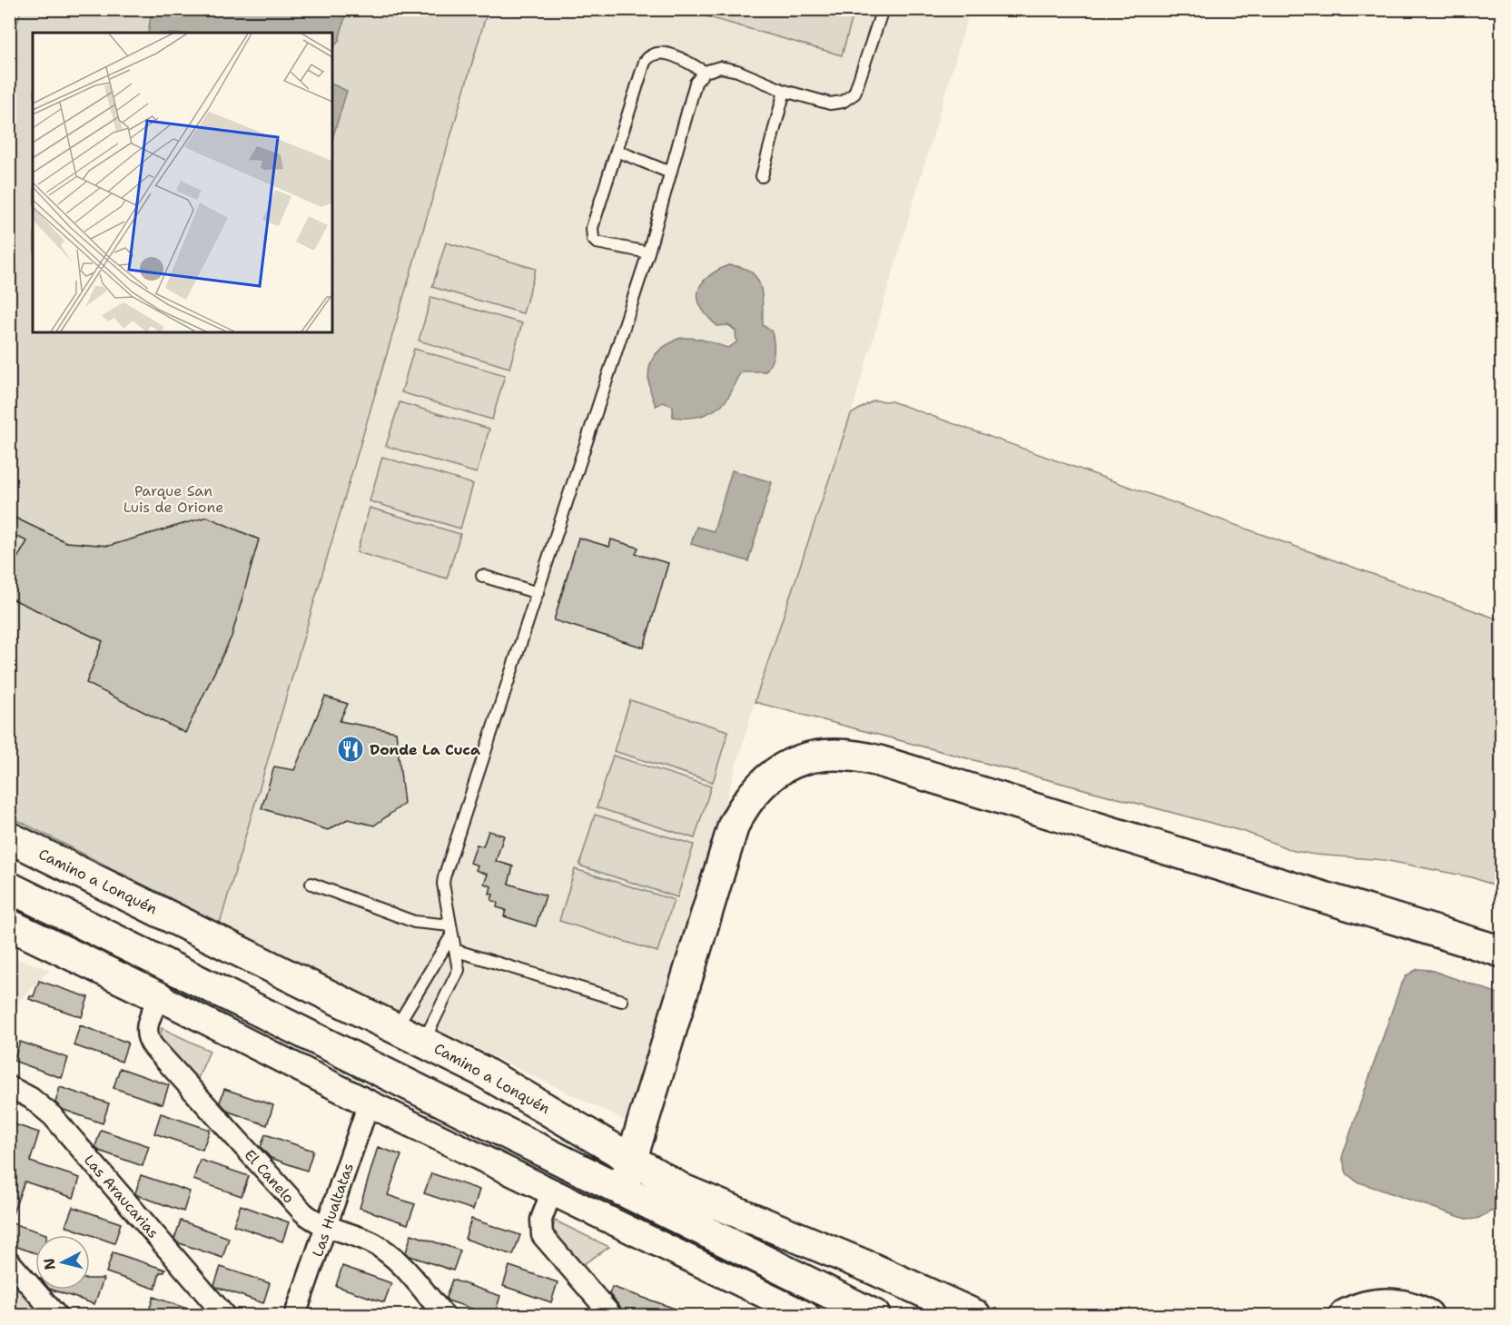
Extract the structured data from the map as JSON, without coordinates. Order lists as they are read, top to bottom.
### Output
{
  "streets": {
    "main road": ["Camino a Lonquén"],
    "street": ["El Canelo", "Las Araucarias", "Las Hualtatas"]
  },
  "crossings": [
    ["El Canelo", "Las Hualtatas"]
  ],
  "parks": ["Parque San Luis de Orione"],
  "places": {
    "restaurant": ["Donde La Cuca"]
  },
  "north": "left"
}
